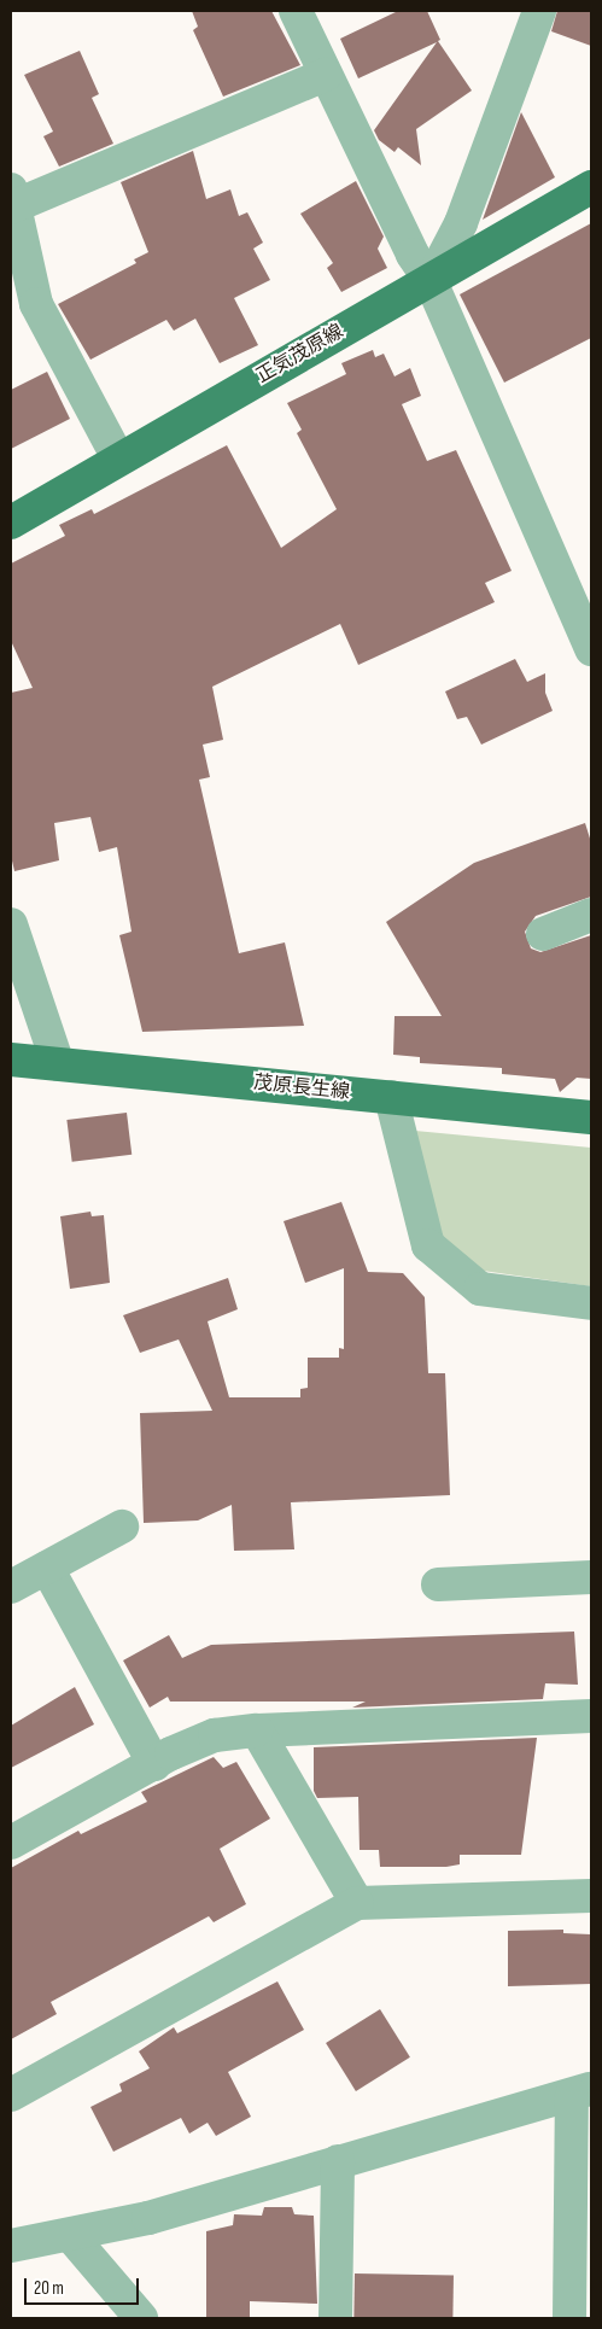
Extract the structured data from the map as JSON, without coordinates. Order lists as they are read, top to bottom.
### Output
{
  "streets": {
    "main road": ["正気茂原線", "茂原長生線"]
  },
  "scale_bar": "20 m"
}
